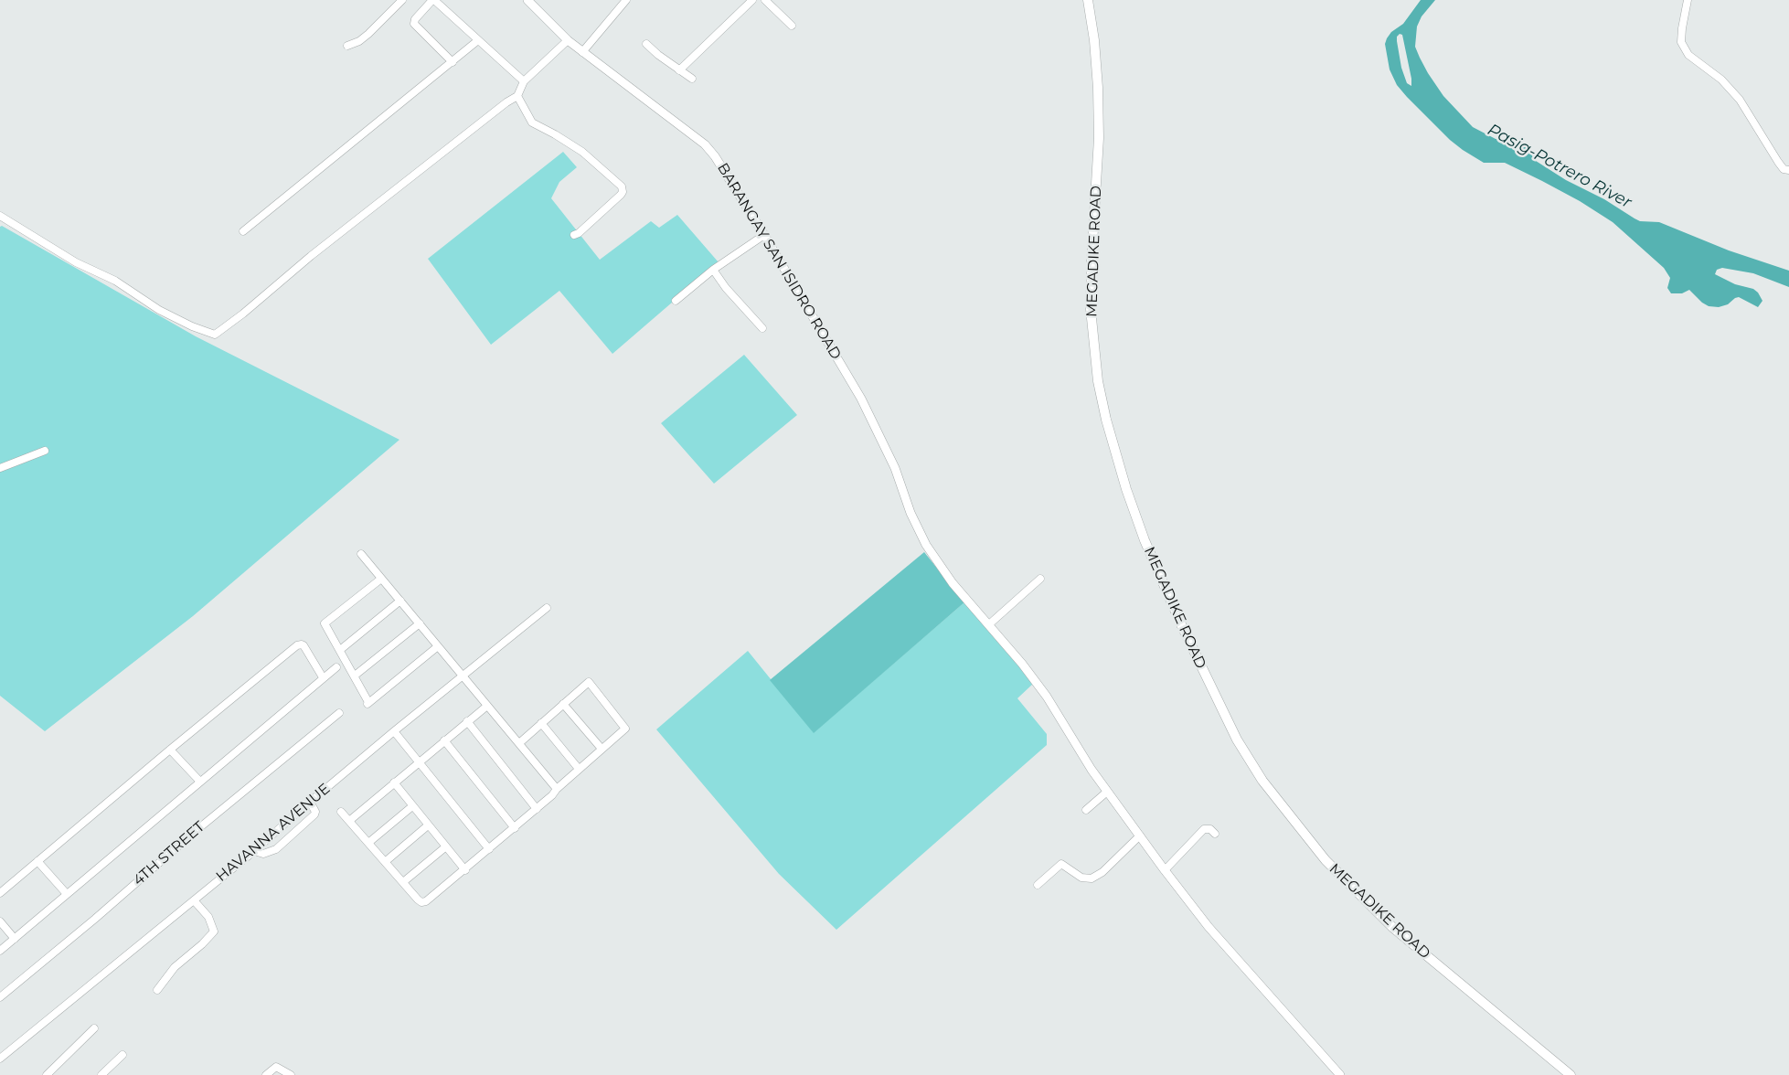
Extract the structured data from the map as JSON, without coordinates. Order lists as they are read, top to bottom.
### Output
{
  "streets": {
    "main road": ["MEGADIKE ROAD"],
    "street": ["BARANGAY SAN ISIDRO ROAD", "HAVANNA AVENUE", "4TH STREET"]
  },
  "water": ["Pasig-Potrero River"]
}
